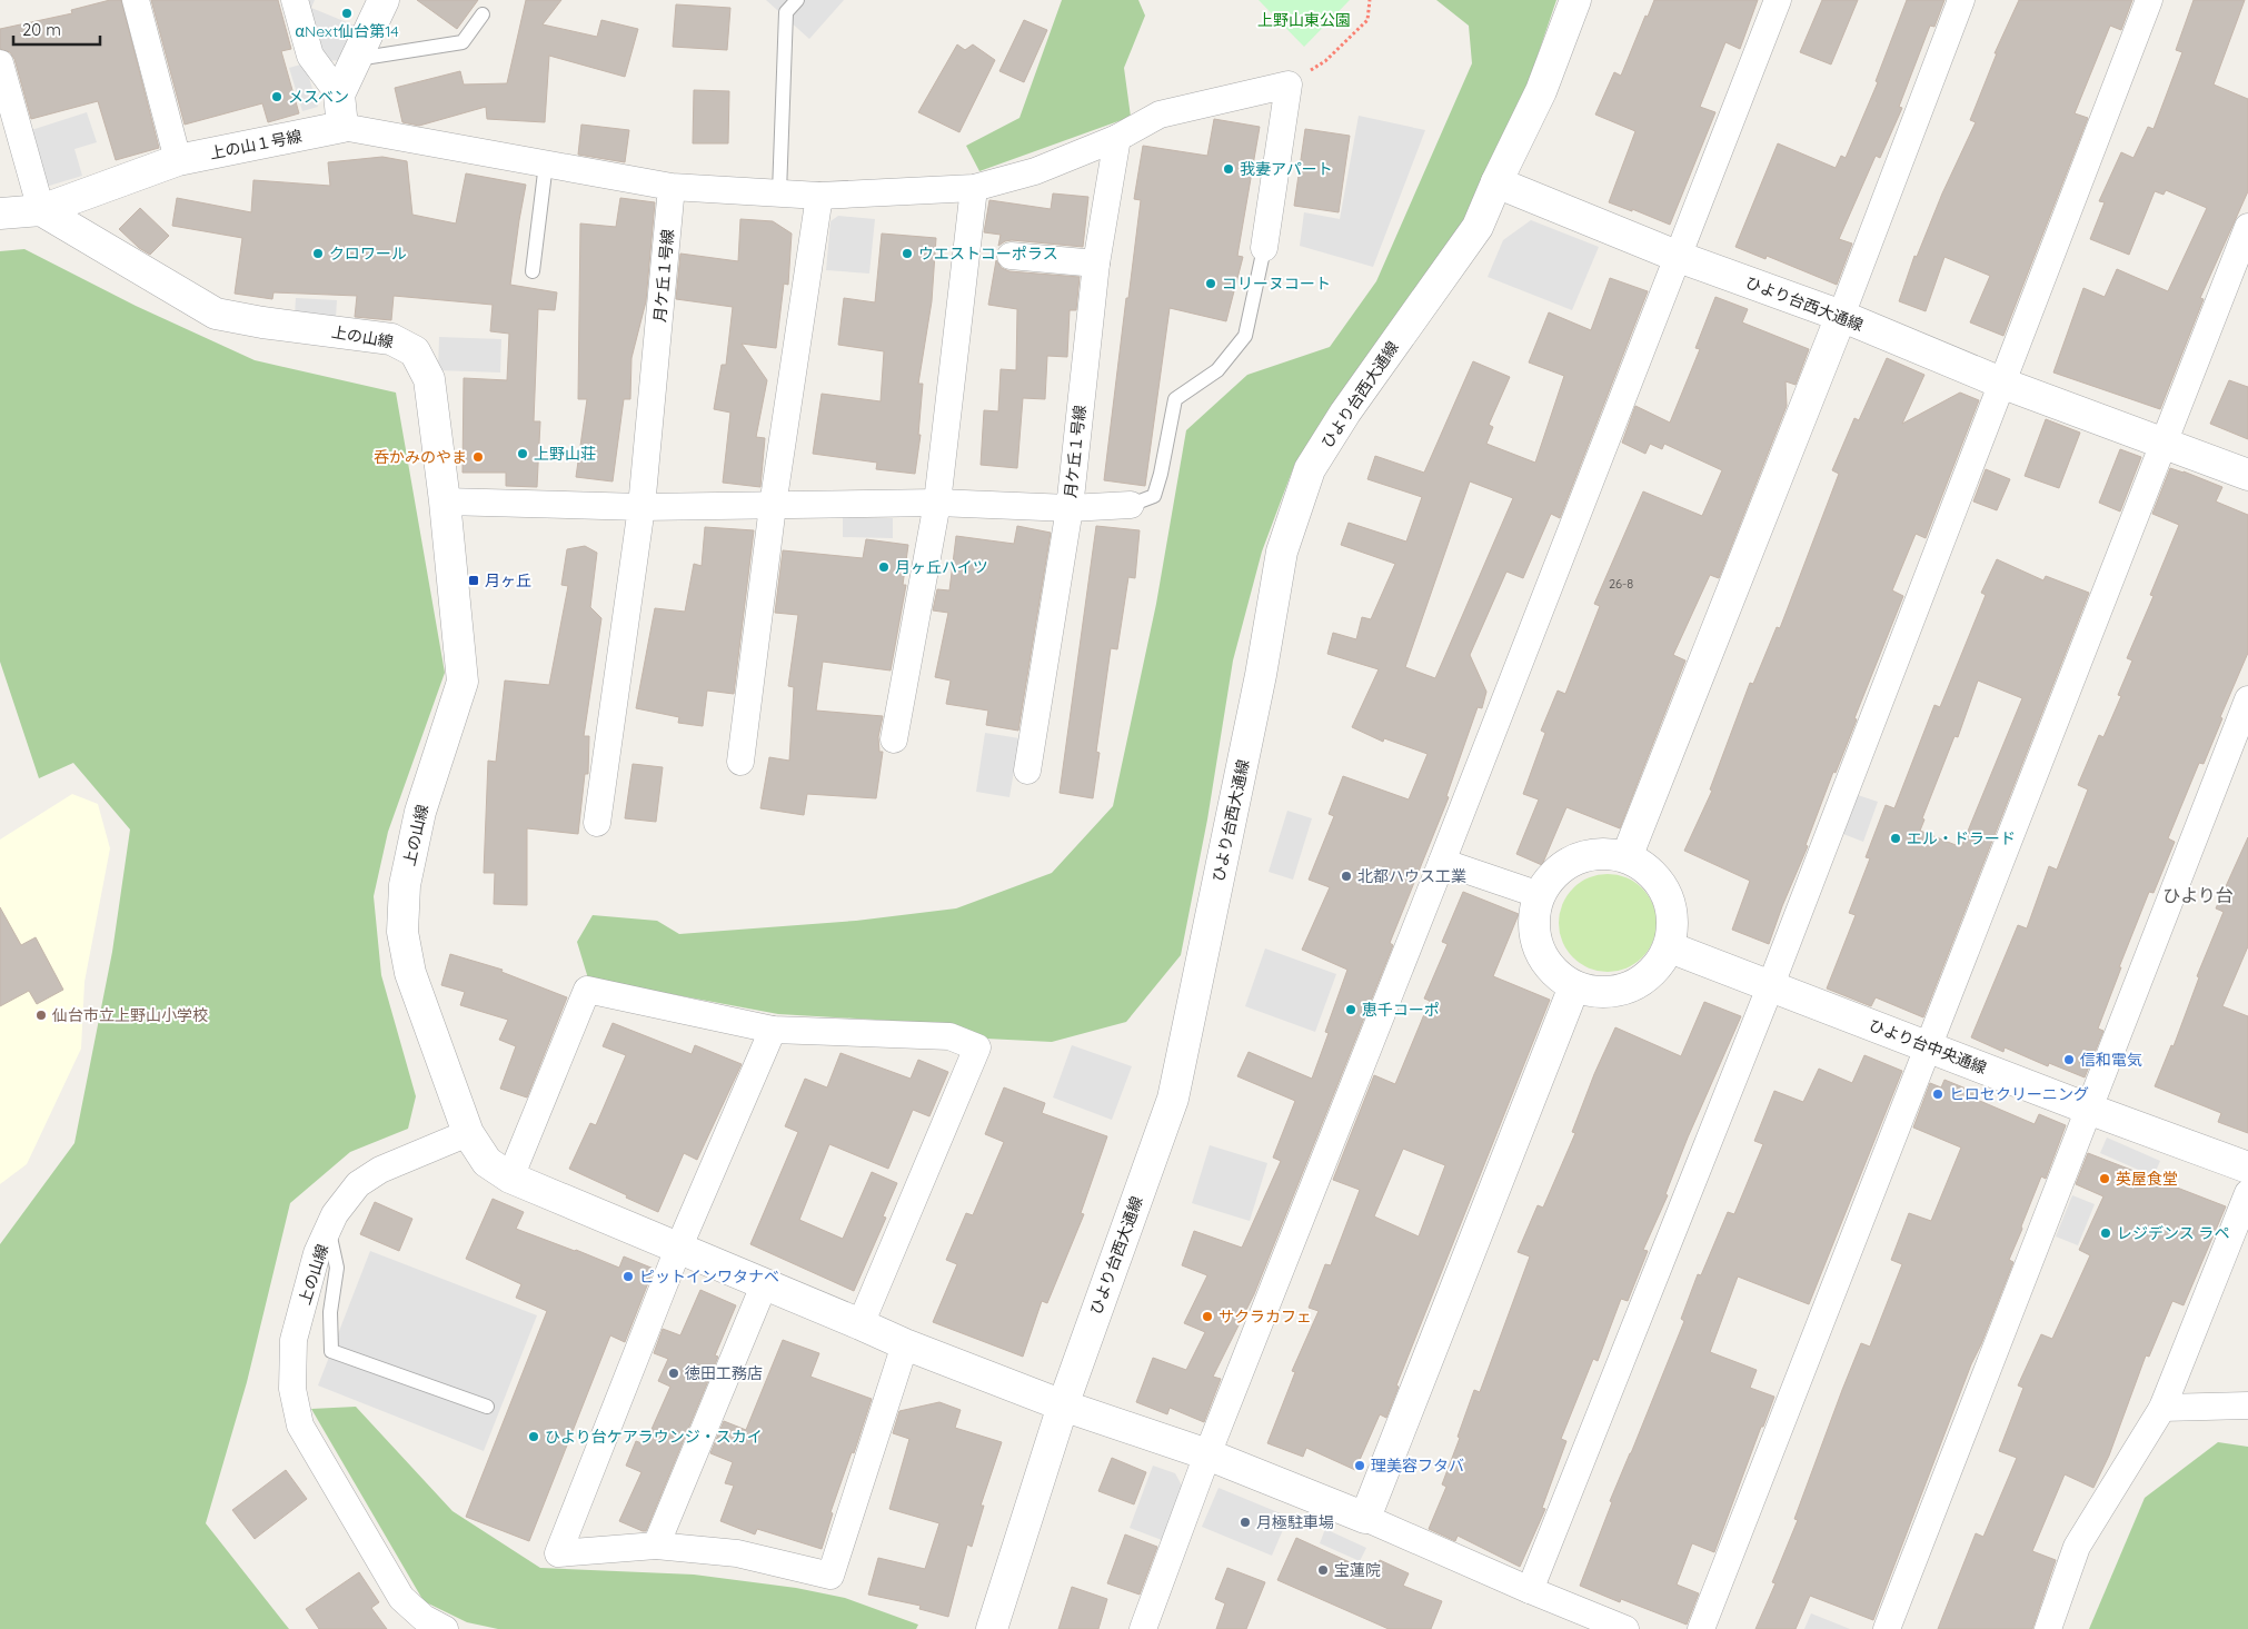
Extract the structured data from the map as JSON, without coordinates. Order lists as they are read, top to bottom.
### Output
{
  "streets": {
    "street": [
      "上の山１号線",
      "月ケ丘１号線",
      "ひより台西大通線",
      "上の山線",
      "ひより台中央通線"
    ]
  },
  "crossings": [
    ["上の山１号線", "上の山線"]
  ],
  "districts": ["ひより台"],
  "parks": ["上野山東公園"],
  "places": {
    "other": [
      "αNext仙台第14",
      "メスベン",
      "我妻アパート",
      "クロワール",
      "ウエストコーポラス",
      "コリーヌコート",
      "上野山荘",
      "呑かみのやま",
      "月ヶ丘ハイツ",
      "エル・ドラード",
      "北都ハウス工業",
      "恵千コーポ",
      "仙台市立上野山小学校",
      "信和電気",
      "ヒロセクリーニング",
      "英屋食堂",
      "レジデンス ラペ",
      "ピットインワタナベ",
      "サクラカフェ",
      "徳田工務店",
      "ひより台ケアラウンジ・スカイ",
      "理美容フタバ",
      "月極駐車場",
      "宝蓮院"
    ],
    "transit": ["月ヶ丘"]
  },
  "house_numbers": ["26-8"],
  "scale_bar": "20 m"
}
